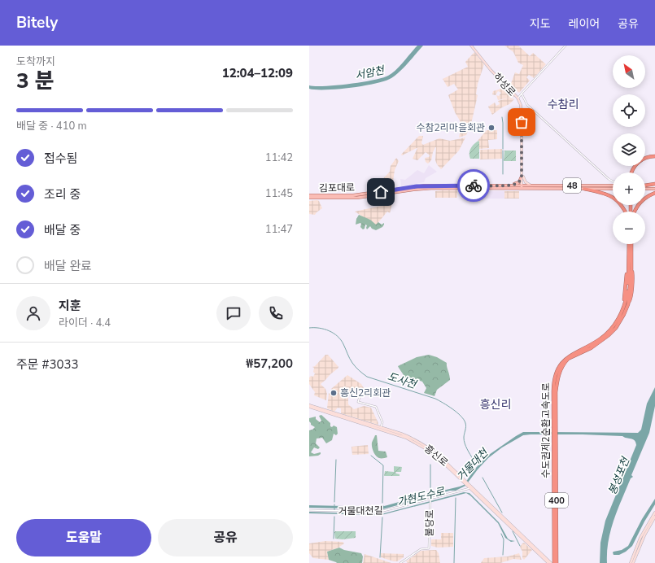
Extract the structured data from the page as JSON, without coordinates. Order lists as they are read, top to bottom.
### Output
{
  "streets": {
    "highway": ["수도권제2순환고속도로", "400"],
    "main road": [
      "하성로",
      "48",
      "김포대로",
      "흥신로"
    ],
    "street": ["거물대천길", "불당로"]
  },
  "crossings": [
    ["하성로", "김포대로"],
    ["수도권제2순환고속도로", "흥신로"],
    ["흥신로", "불당로"],
    ["거물대천길", "불당로"]
  ],
  "districts": ["수참리", "흥신리"],
  "water": [
    "서암천",
    "도사천",
    "거물대천",
    "봉성포천",
    "가현도수로"
  ],
  "places": ["수참2리마을회관", "흥신2리회관"],
  "north": "top left",
  "page": {
    "header": "Bitely",
    "nav": ["지도", "레이어", "공유"],
    "heading": ["3 분", "도착까지", "12:04–12:09"],
    "panel": [
      "지훈",
      "라이더 · 4.4",
      "주문 #3033",
      "₩57,200"
    ],
    "map_buttons": ["+", "−"],
    "bar": "배달 중 · 410 m",
    "list": [
      ["접수됨", "11:42"],
      ["조리 중", "11:45"],
      ["배달 중", "11:47"],
      "배달 완료"
    ],
    "buttons": ["도움말", "공유"]
  }
}
